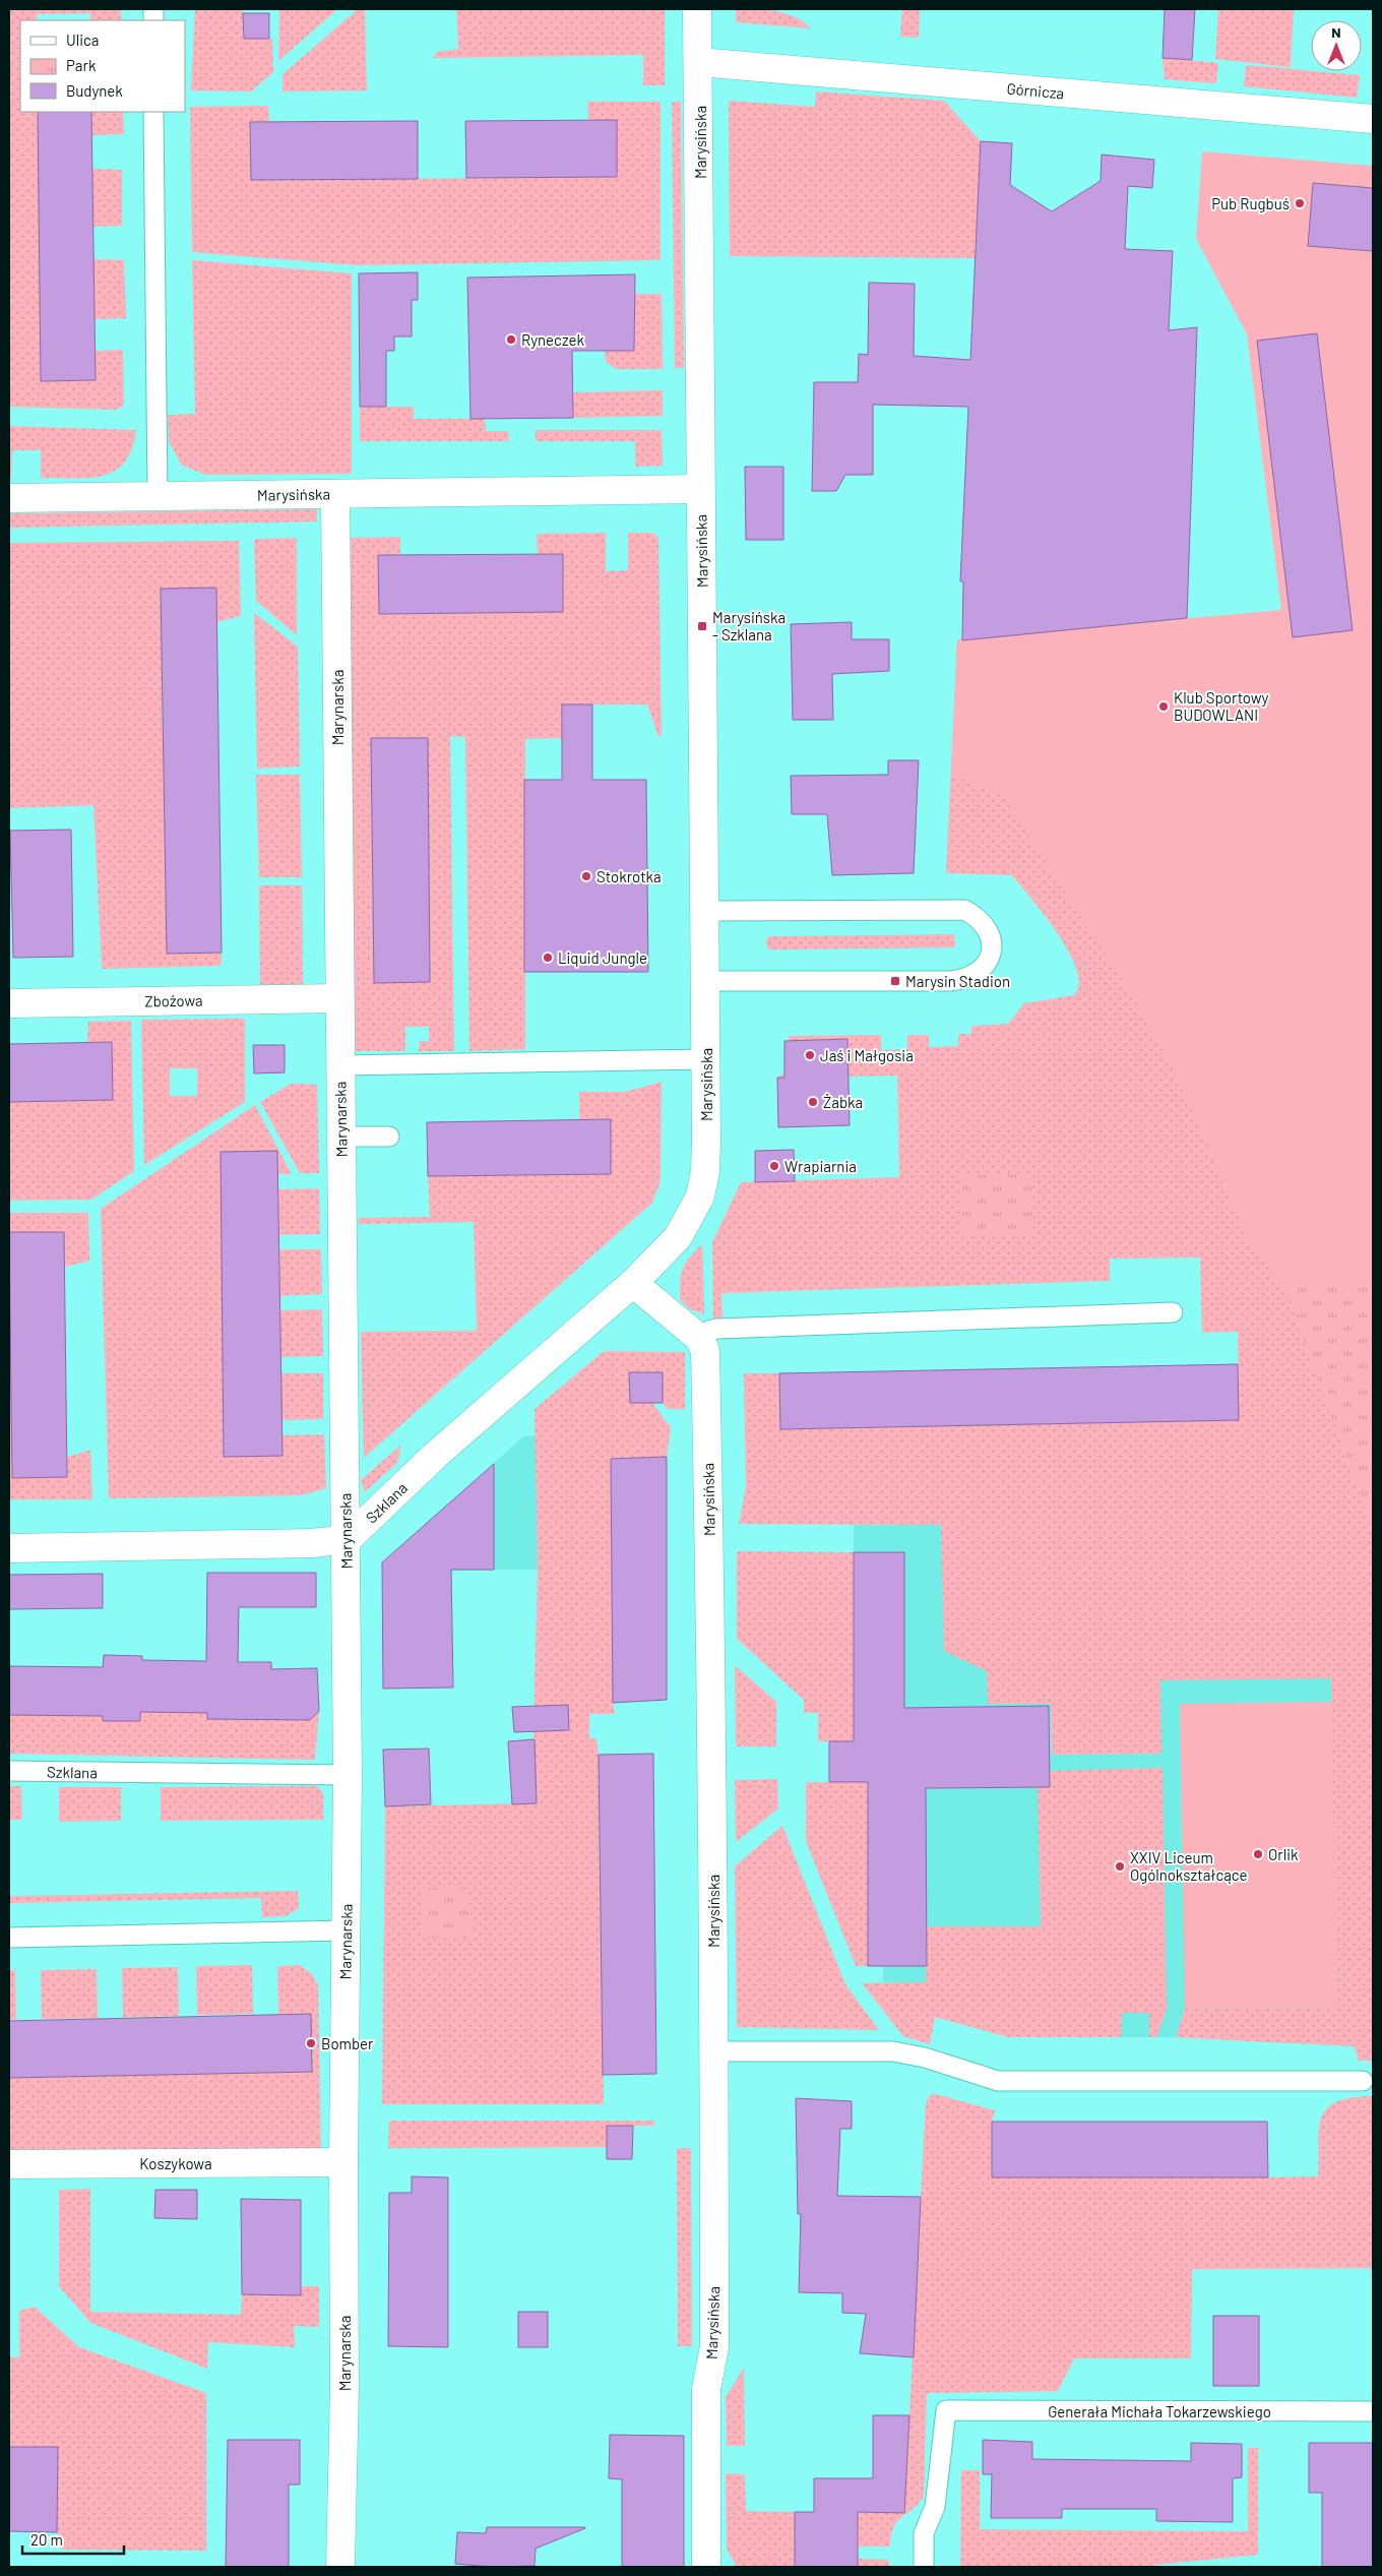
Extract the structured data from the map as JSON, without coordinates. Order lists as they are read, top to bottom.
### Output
{
  "streets": {
    "street": [
      "Górnicza",
      "Marysińska",
      "Marynarska",
      "Zbożowa",
      "Szklana",
      "Koszykowa"
    ],
    "lane": ["Generała Michała Tokarzewskiego"]
  },
  "crossings": [
    ["Górnicza", "Marysińska"],
    ["Marysińska", "Marynarska"],
    ["Marysińska", "Szklana"],
    ["Marynarska", "Zbożowa"],
    ["Marynarska", "Szklana"],
    ["Marynarska", "Koszykowa"]
  ],
  "places": {
    "other": [
      "Pub Rugbuś",
      "Ryneczek",
      "Klub Sportowy BUDOWLANI",
      "Stokrotka",
      "Liquid Jungle",
      "Jaś i Małgosia",
      "Żabka",
      "Wrapiarnia",
      "Orlik",
      "XXIV Liceum Ogólnokształcące",
      "Bomber"
    ],
    "transit": ["Marysińska - Szklana", "Marysin Stadion"]
  },
  "legend": ["Ulica", "Park", "Budynek"],
  "scale_bar": "20 m",
  "north": "top"
}
